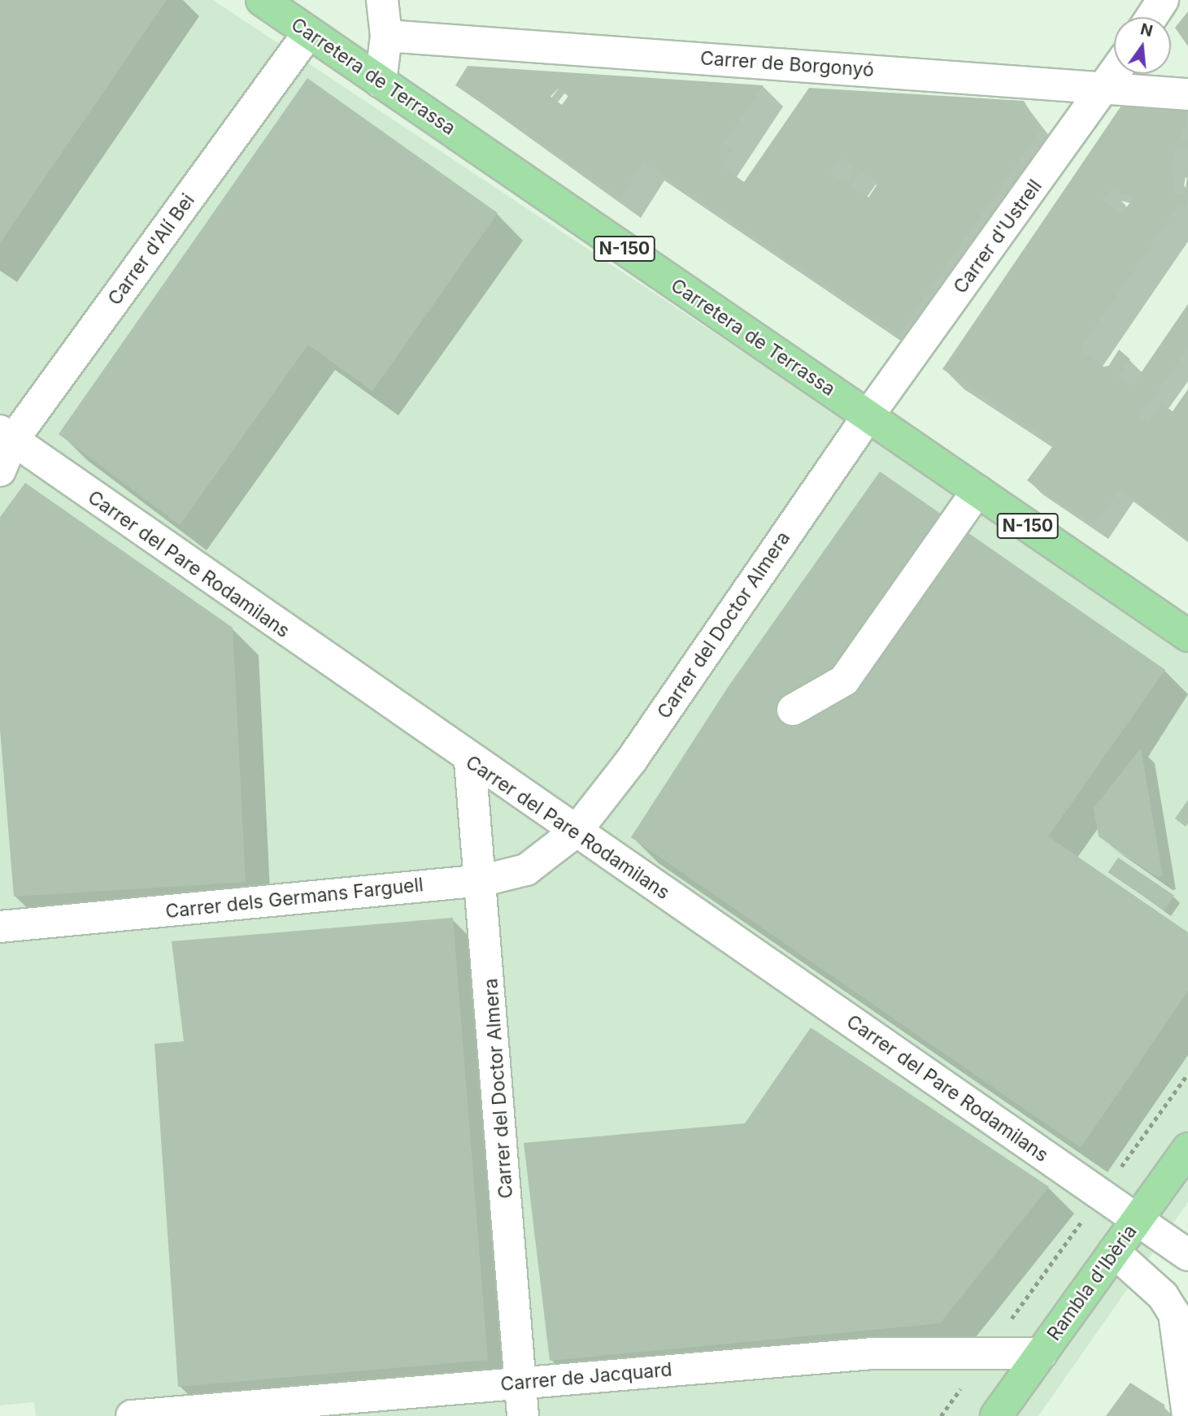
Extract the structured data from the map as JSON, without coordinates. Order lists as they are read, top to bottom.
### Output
{
  "streets": {
    "main road": ["Carretera de Terrassa", "N-150", "Rambla d'Ibèria"],
    "street": [
      "Carrer de Borgonyó",
      "Carrer d'Ustrell",
      "Carrer d'Alí Bei",
      "Carrer del Pare Rodamilans",
      "Carrer del Doctor Almera",
      "Carrer dels Germans Farguell",
      "Carrer de Jacquard"
    ]
  },
  "crossings": [
    ["Carrer de Borgonyó", "Carrer d'Ustrell"],
    ["Carretera de Terrassa", "Carrer d'Ustrell"],
    ["Carretera de Terrassa", "Carrer d'Alí Bei"],
    ["Carretera de Terrassa", "Carrer del Doctor Almera"],
    ["Carrer d'Ustrell", "Carrer del Doctor Almera"],
    ["Carrer d'Alí Bei", "Carrer del Pare Rodamilans"],
    ["Carrer del Pare Rodamilans", "Carrer del Doctor Almera"],
    ["Carrer del Pare Rodamilans", "Carrer dels Germans Farguell"],
    ["Carrer del Pare Rodamilans", "Rambla d'Ibèria"],
    ["Carrer del Doctor Almera", "Carrer dels Germans Farguell"],
    ["Carrer del Doctor Almera", "Carrer de Jacquard"],
    ["Rambla d'Ibèria", "Carrer de Jacquard"]
  ],
  "north": "top"
}
